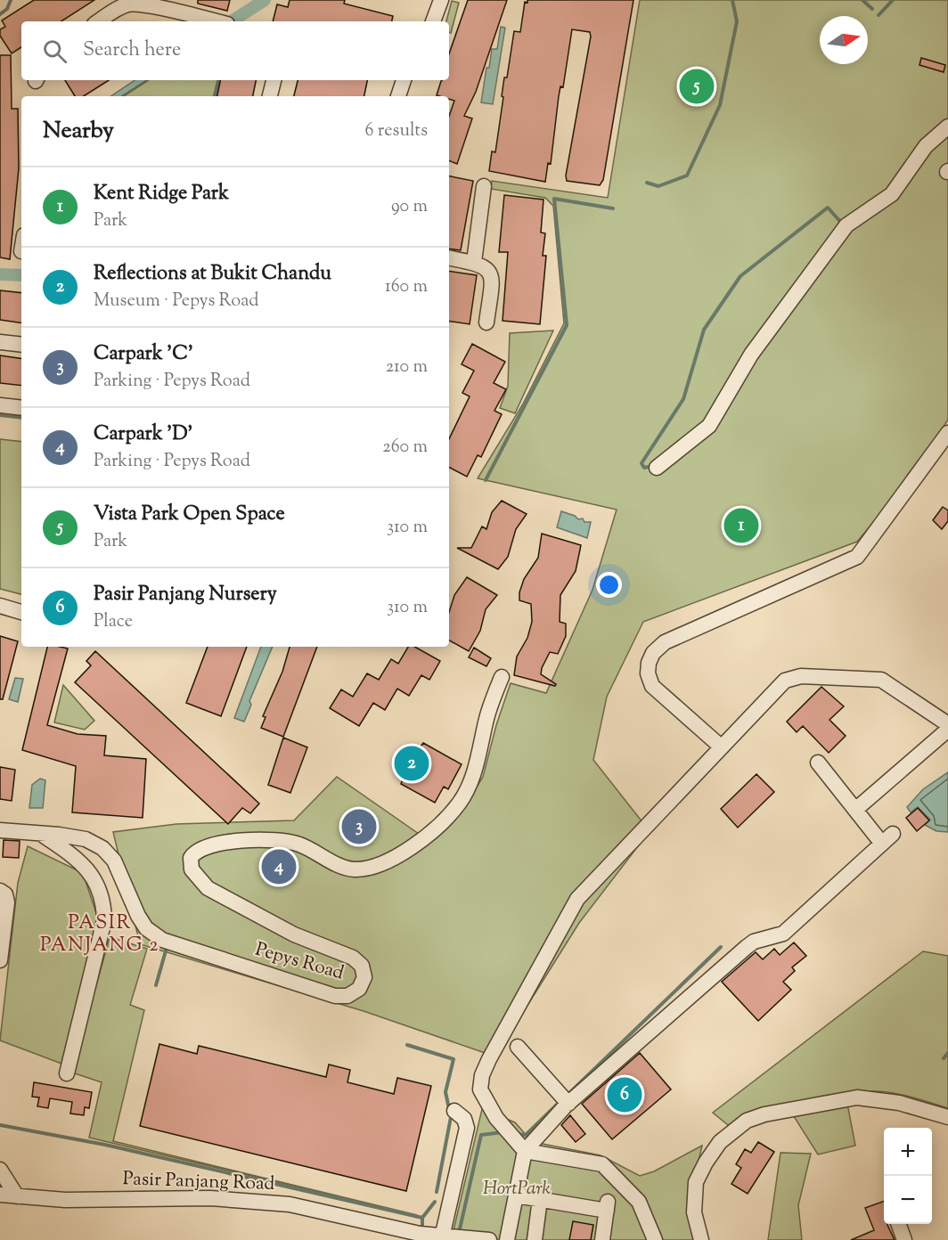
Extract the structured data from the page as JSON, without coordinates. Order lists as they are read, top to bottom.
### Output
{
  "streets": {
    "street": ["Pepys Road", "Pasir Panjang Road"]
  },
  "districts": ["PASIR PANJANG 2"],
  "parks": ["HortPark"],
  "north": "right",
  "page": {
    "search": "Search here",
    "pins": [
      "5",
      "1",
      "2",
      "3",
      "4",
      "6"
    ],
    "heading": ["Nearby", "6 results"],
    "list": [
      {
        "mark": "1",
        "name": "Kent Ridge Park",
        "note": "Park",
        "value": "90 m"
      },
      {
        "mark": "2",
        "name": "Reflections at Bukit Chandu",
        "note": "Museum · Pepys Road",
        "value": "160 m"
      },
      {
        "mark": "3",
        "name": "Carpark 'C'",
        "note": "Parking · Pepys Road",
        "value": "210 m"
      },
      {
        "mark": "4",
        "name": "Carpark 'D'",
        "note": "Parking · Pepys Road",
        "value": "260 m"
      },
      {
        "mark": "5",
        "name": "Vista Park Open Space",
        "note": "Park",
        "value": "310 m"
      },
      {
        "mark": "6",
        "name": "Pasir Panjang Nursery",
        "note": "Place",
        "value": "310 m"
      }
    ],
    "map_buttons": ["+", "−"]
  }
}
